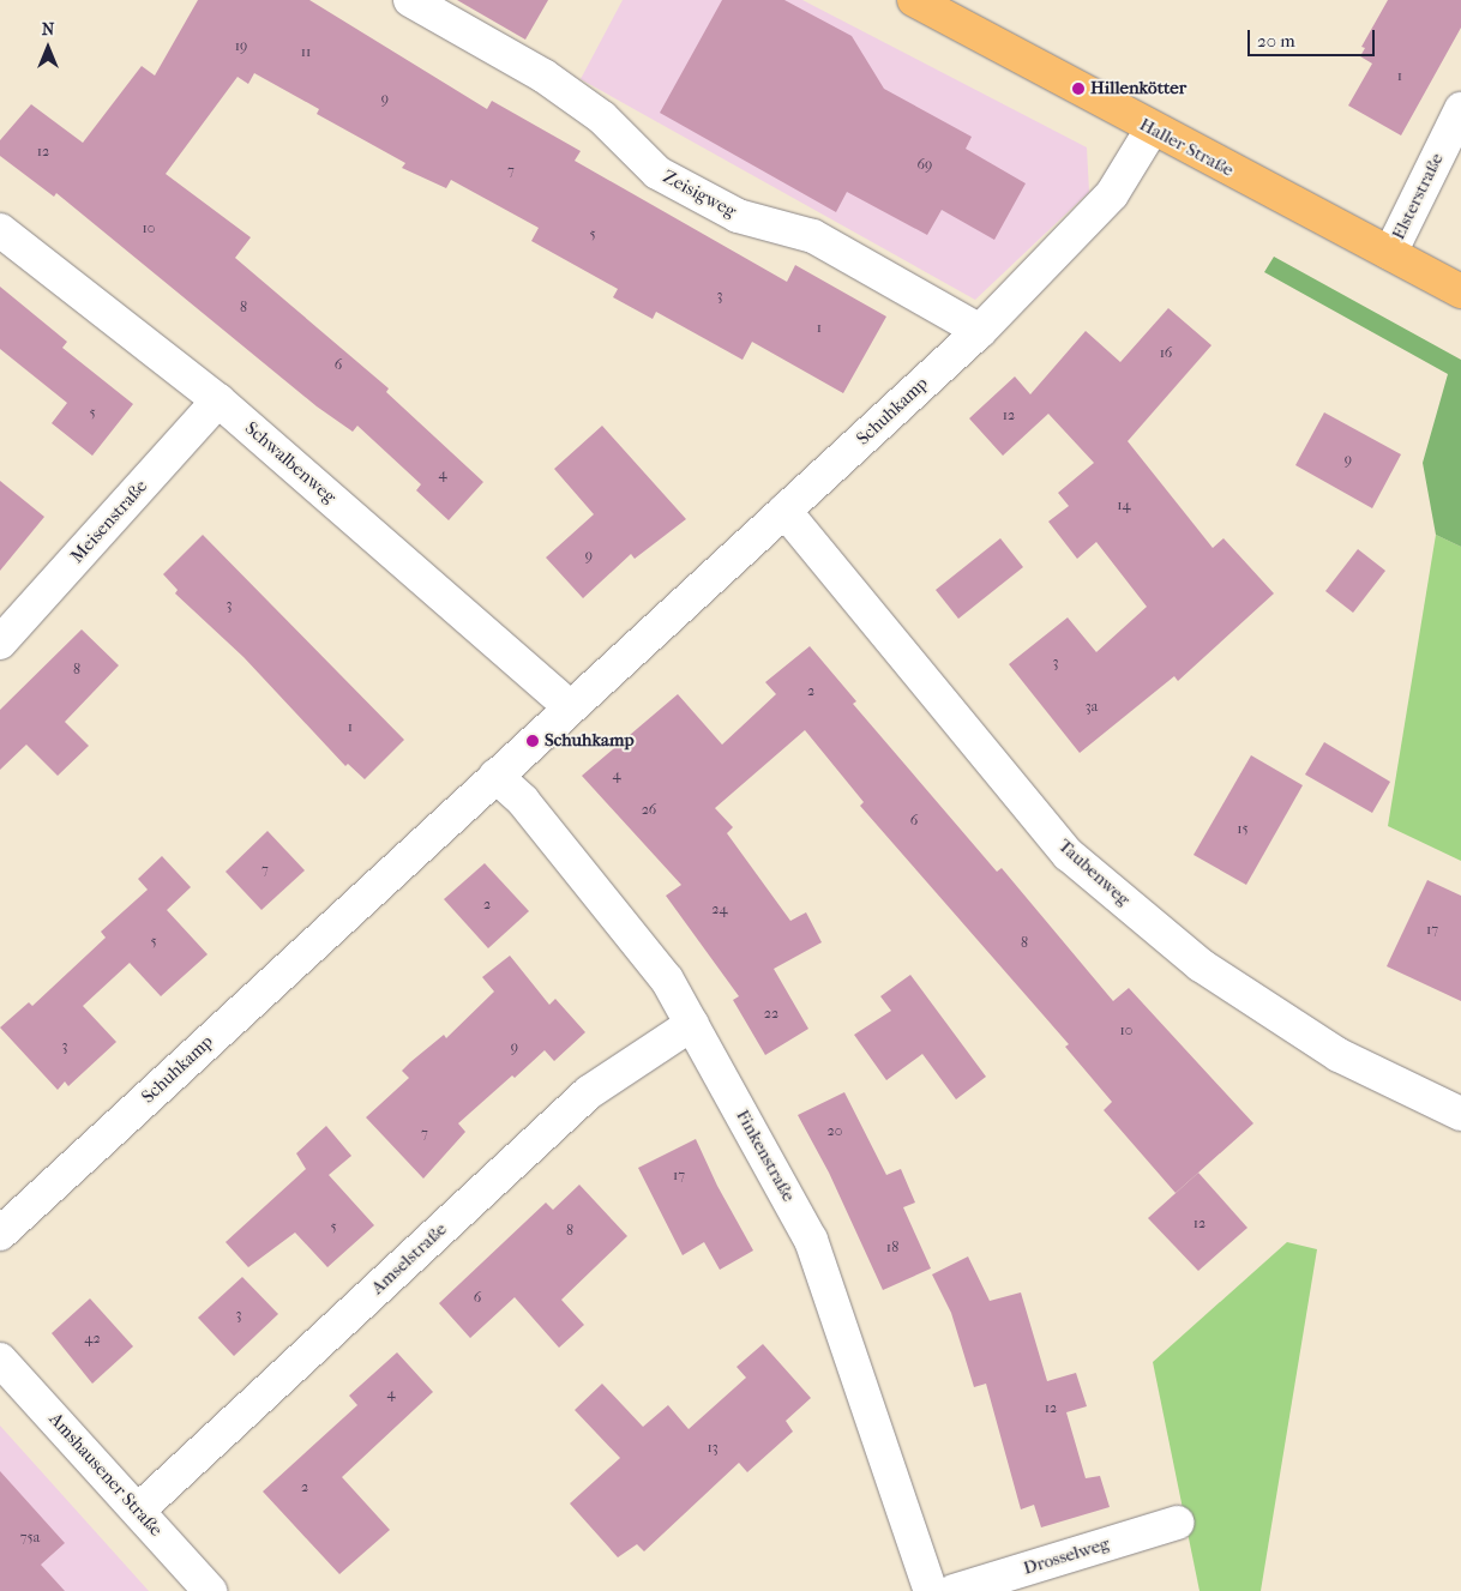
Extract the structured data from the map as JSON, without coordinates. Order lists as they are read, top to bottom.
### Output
{
  "streets": {
    "main road": ["Haller Straße"],
    "street": [
      "Zeisigweg",
      "Elsterstraße",
      "Schuhkamp",
      "Schwalbenweg",
      "Meisenstraße",
      "Taubenweg",
      "Finkenstraße",
      "Amselstraße",
      "Amshausener Straße",
      "Drosselweg"
    ]
  },
  "crossings": [
    ["Haller Straße", "Elsterstraße"],
    ["Haller Straße", "Schuhkamp"],
    ["Zeisigweg", "Schuhkamp"],
    ["Schuhkamp", "Schwalbenweg"],
    ["Schuhkamp", "Taubenweg"],
    ["Schuhkamp", "Finkenstraße"],
    ["Schwalbenweg", "Meisenstraße"],
    ["Finkenstraße", "Amselstraße"],
    ["Amselstraße", "Amshausener Straße"]
  ],
  "places": ["Hillenkötter", "Schuhkamp"],
  "house_numbers": [
    "19",
    "11",
    "1",
    "9",
    "12",
    "69",
    "7",
    "10",
    "5",
    "3",
    "8",
    "1",
    "16",
    "6",
    "5",
    "12",
    "9",
    "4",
    "14",
    "9",
    "3",
    "3",
    "8",
    "2",
    "3a",
    "1",
    "4",
    "26",
    "6",
    "15",
    "7",
    "2",
    "24",
    "17",
    "5",
    "8",
    "22",
    "10",
    "3",
    "9",
    "20",
    "7",
    "17",
    "12",
    "5",
    "8",
    "18",
    "6",
    "3",
    "42",
    "4",
    "12",
    "13",
    "2",
    "75a"
  ],
  "scale_bar": "20 m",
  "north": "top"
}
